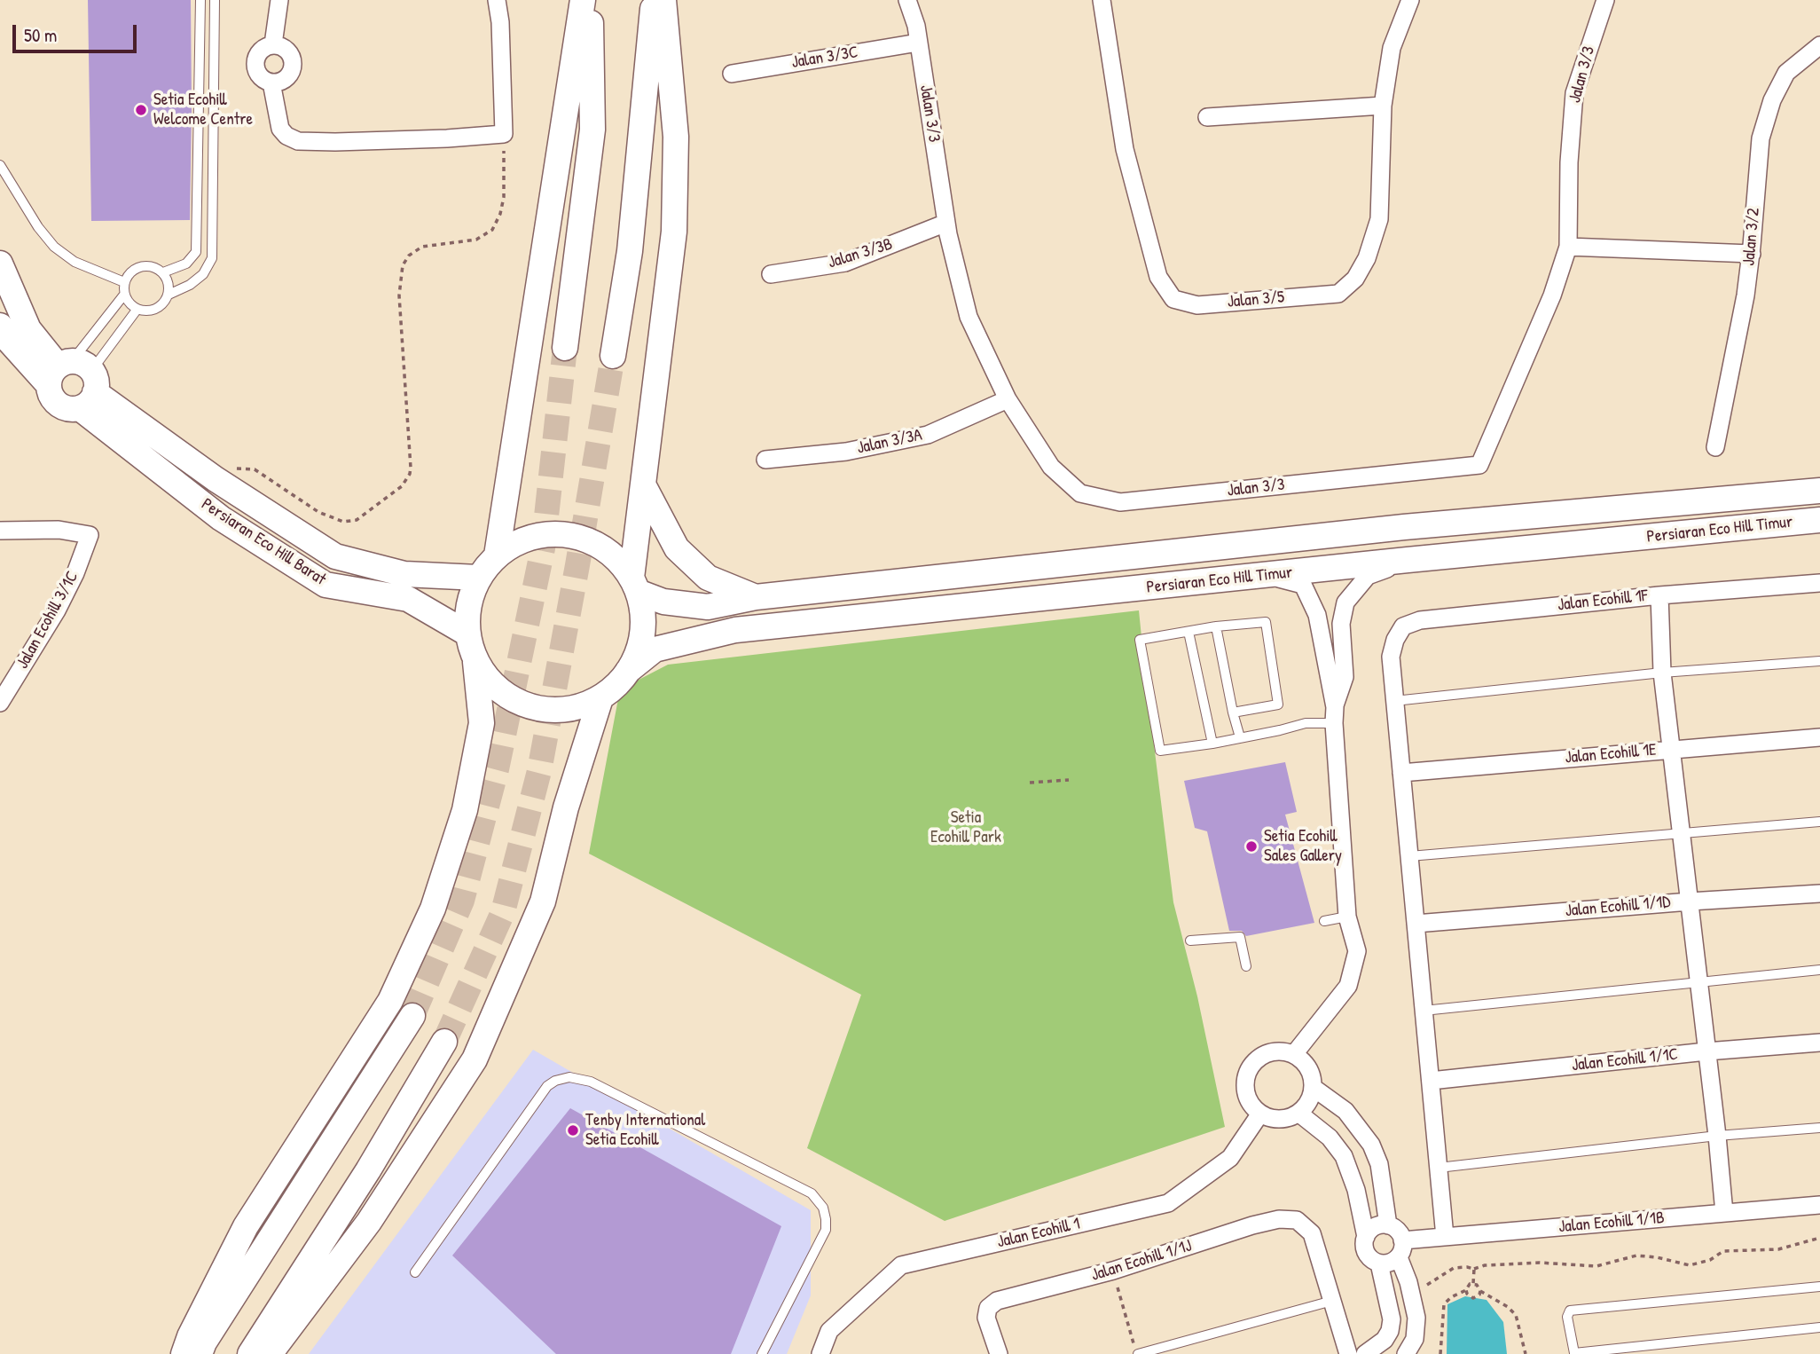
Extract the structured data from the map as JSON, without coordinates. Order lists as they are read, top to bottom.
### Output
{
  "streets": {
    "street": [
      "Jalan 3/3C",
      "Jalan 3/3",
      "Jalan 3/2",
      "Jalan 3/3B",
      "Jalan 3/5",
      "Jalan 3/3A",
      "Persiaran Eco Hill Timur",
      "Persiaran Eco Hill Barat",
      "Jalan Ecohill 1F",
      "Jalan Ecohill 3/1C",
      "Jalan Ecohill 1E",
      "Jalan Ecohill 1/1D",
      "Jalan Ecohill 1/1C",
      "Jalan Ecohill 1/1B",
      "Jalan Ecohill 1",
      "Jalan Ecohill 1/1J"
    ]
  },
  "crossings": [
    ["Jalan 3/3C", "Jalan 3/3"],
    ["Jalan 3/3", "Jalan 3/3B"],
    ["Jalan 3/3", "Jalan 3/3A"],
    ["Persiaran Eco Hill Timur", "Persiaran Eco Hill Barat"]
  ],
  "parks": ["Setia Ecohill Park"],
  "places": ["Setia Ecohill Welcome Centre", "Setia Ecohill Sales Gallery", "Tenby International Setia Ecohill"],
  "scale_bar": "50 m"
}
